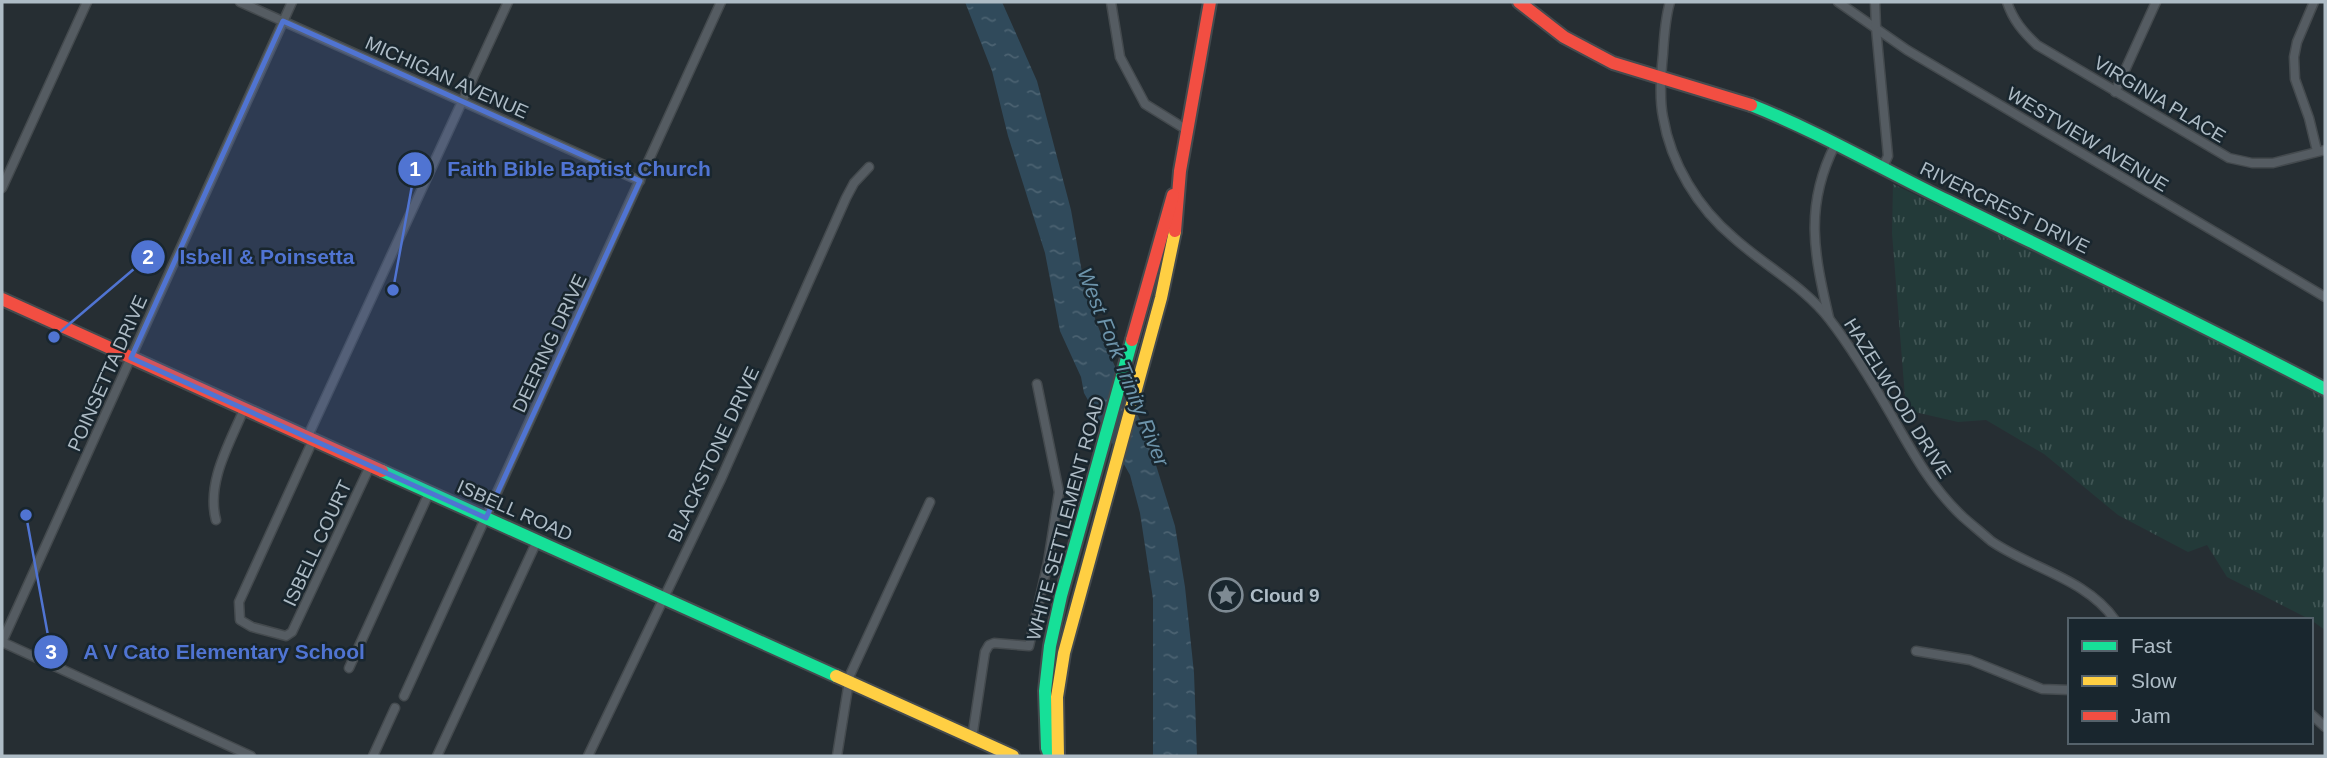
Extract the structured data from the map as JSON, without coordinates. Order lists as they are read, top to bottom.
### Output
{
  "streets": {
    "street": [
      "MICHIGAN AVENUE",
      "VIRGINIA PLACE",
      "WESTVIEW AVENUE",
      "RIVERCREST DRIVE",
      "DEERING DRIVE",
      "POINSETTA DRIVE",
      "HAZELWOOD DRIVE",
      "BLACKSTONE DRIVE",
      "ISBELL ROAD",
      "WHITE SETTLEMENT ROAD",
      "ISBELL COURT"
    ]
  },
  "crossings": [
    ["MICHIGAN AVENUE", "DEERING DRIVE"],
    ["MICHIGAN AVENUE", "POINSETTA DRIVE"],
    ["RIVERCREST DRIVE", "HAZELWOOD DRIVE"],
    ["DEERING DRIVE", "ISBELL ROAD"],
    ["POINSETTA DRIVE", "ISBELL ROAD"],
    ["BLACKSTONE DRIVE", "ISBELL ROAD"],
    ["ISBELL ROAD", "ISBELL COURT"]
  ],
  "water": ["West Fork Trinity River"],
  "places": {
    "other": ["Faith Bible Baptist Church", "Isbell & Poinsetta", "A V Cato Elementary School"],
    "place": ["Cloud 9"]
  },
  "legend": ["Fast", "Slow", "Jam"]
}
